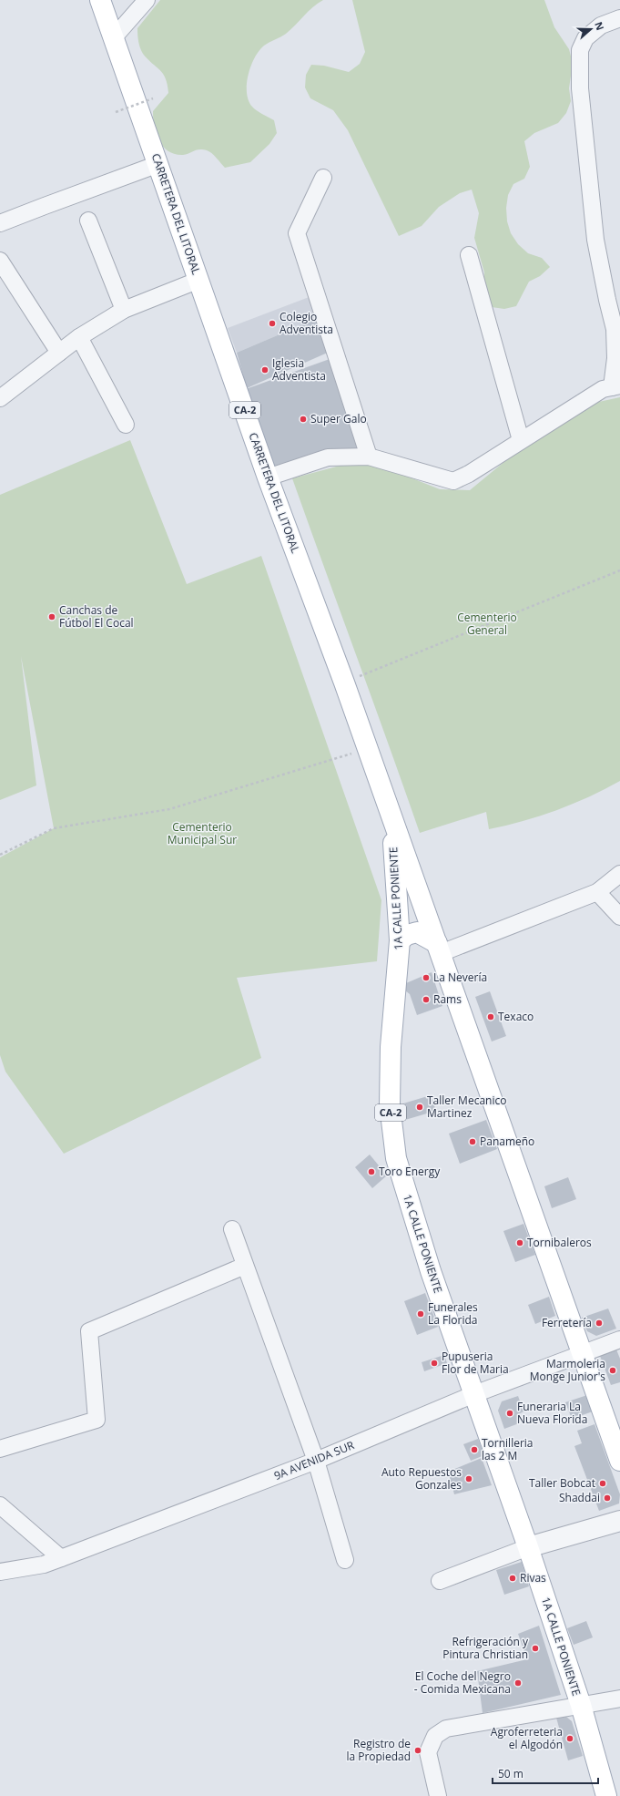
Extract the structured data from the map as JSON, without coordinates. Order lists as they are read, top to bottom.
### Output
{
  "streets": {
    "main road": ["CARRETERA DEL LITORAL", "CA-2", "1A CALLE PONIENTE"],
    "street": ["9A AVENIDA SUR"]
  },
  "crossings": [
    ["CARRETERA DEL LITORAL", "CA-2"],
    ["CARRETERA DEL LITORAL", "1A CALLE PONIENTE"],
    ["CA-2", "1A CALLE PONIENTE"],
    ["CA-2", "9A AVENIDA SUR"],
    ["1A CALLE PONIENTE", "9A AVENIDA SUR"]
  ],
  "parks": ["Cementerio General", "Cementerio Municipal Sur"],
  "places": [
    "Colegio Adventista",
    "Iglesia Adventista",
    "Super Galo",
    "Canchas de Fútbol El Cocal",
    "La Nevería",
    "Rams",
    "Texaco",
    "Taller Mecanico Martinez",
    "Panameño",
    "Toro Energy",
    "Tornibaleros",
    "Funerales La Florida",
    "Ferretería",
    "Pupuseria Flor de Maria",
    "Marmoleria Monge Junior's",
    "Funeraria La Nueva Florida",
    "Tornilleria las 2 M",
    "Auto Repuestos Gonzales",
    "Taller Bobcat",
    "Shaddai",
    "Rivas",
    "Refrigeración y Pintura Christian",
    "El Coche del Negro - Comida Mexicana",
    "Agroferreteria el Algodón",
    "Registro de la Propiedad"
  ],
  "scale_bar": "50 m",
  "north": "right"
}
